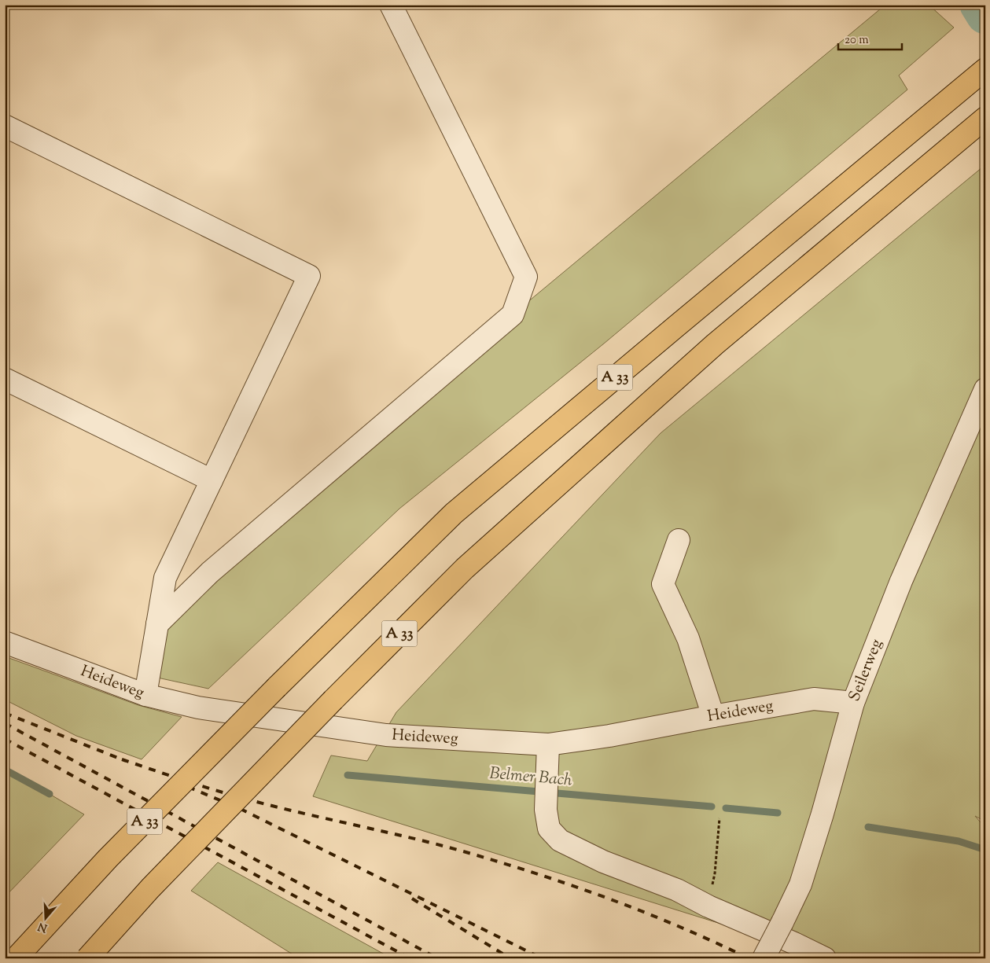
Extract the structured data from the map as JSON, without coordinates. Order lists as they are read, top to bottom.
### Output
{
  "streets": {
    "highway": ["A 33"],
    "street": ["Seilerweg", "Heideweg"]
  },
  "crossings": [
    ["Seilerweg", "Heideweg"]
  ],
  "water": ["Belmer Bach"],
  "scale_bar": "20 m",
  "north": "bottom"
}
